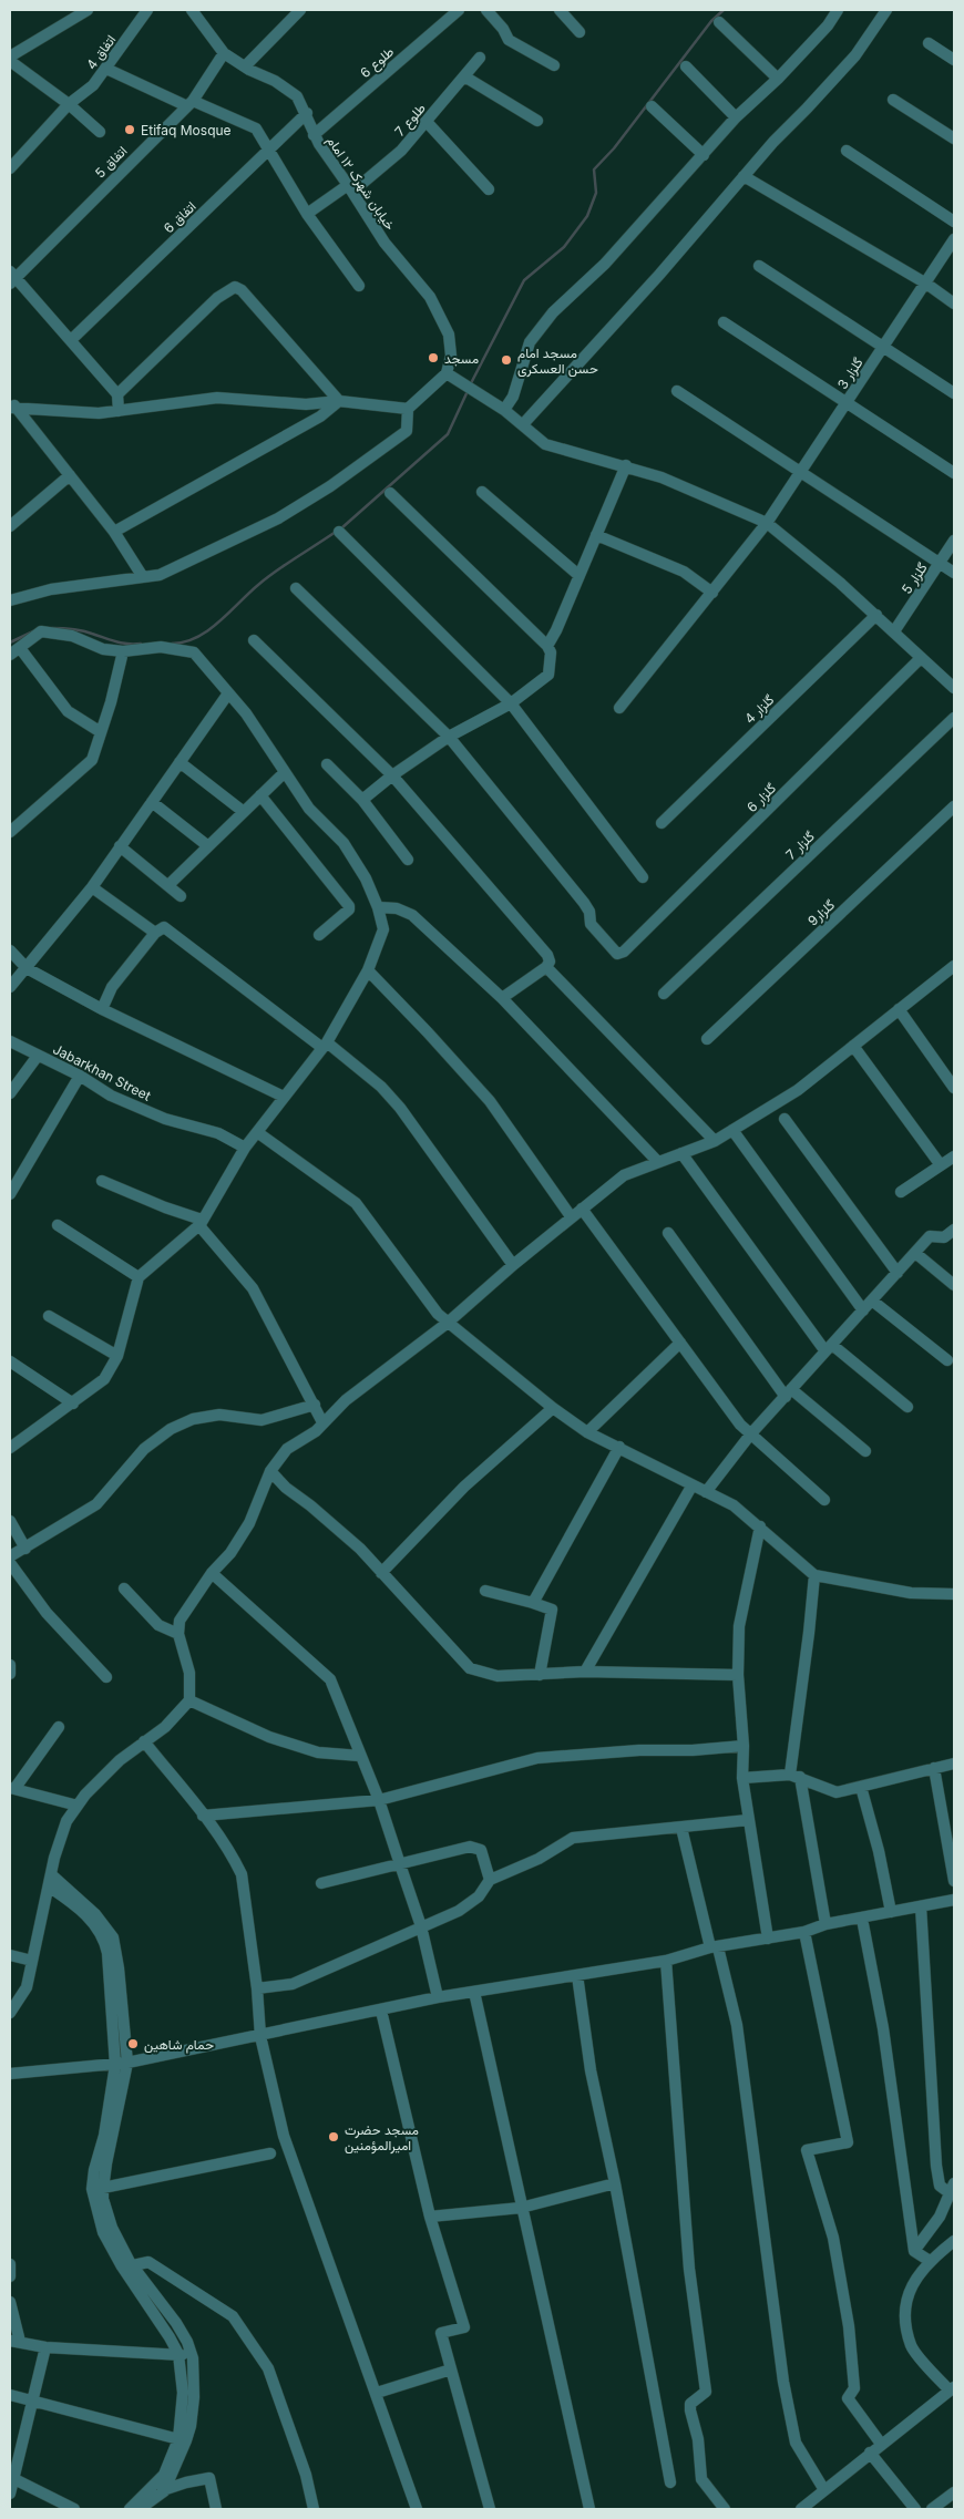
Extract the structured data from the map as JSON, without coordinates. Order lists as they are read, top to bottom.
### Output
{
  "streets": {
    "street": [
      "اتفاق 4",
      "طلوع 6",
      "طلوع 7",
      "اتفاق 5",
      "خیابان شهرک ۱۲ امام",
      "اتفاق 6",
      "گلزار 3",
      "گلزار 5",
      "گلزار 4",
      "گلزار 6",
      "گلزار 7",
      "گلزار9",
      "Jabarkhan Street"
    ]
  },
  "crossings": [
    ["طلوع 6", "خیابان شهرک ۱۲ امام"],
    ["طلوع 7", "خیابان شهرک ۱۲ امام"],
    ["اتفاق 5", "خیابان شهرک ۱۲ امام"],
    ["خیابان شهرک ۱۲ امام", "اتفاق 6"]
  ],
  "places": [
    "Etifaq Mosque",
    "مسجد",
    "مسجد امام حسن العسکری",
    "حمام شاهین",
    "مسجد حضرت امیرالمؤمنین"
  ]
}
